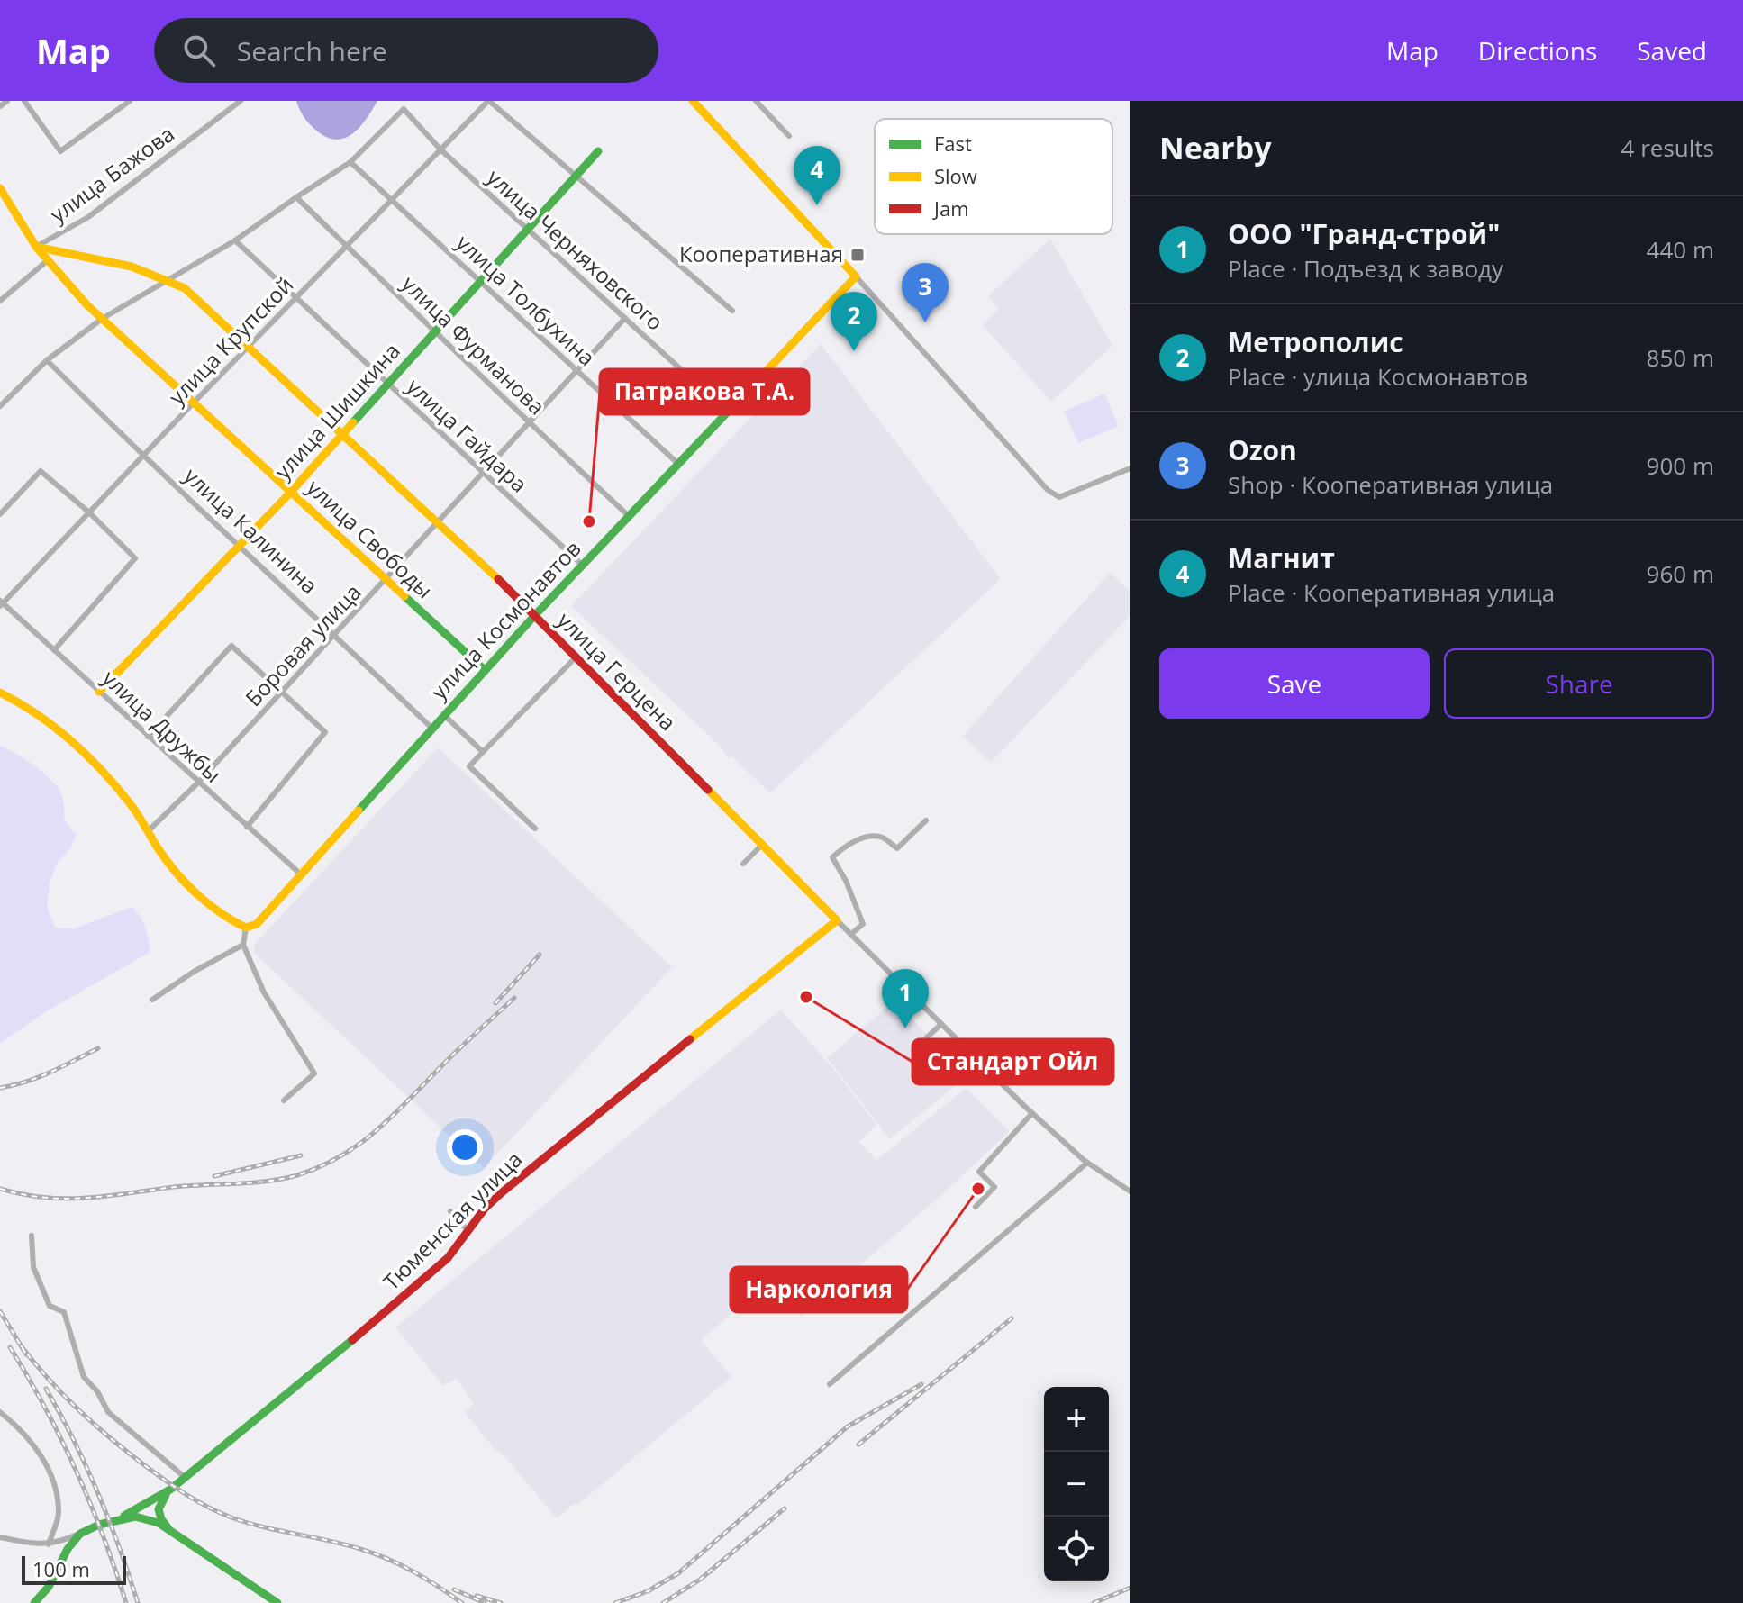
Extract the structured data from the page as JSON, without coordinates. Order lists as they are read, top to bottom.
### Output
{
  "streets": {
    "street": [
      "улица Бажова",
      "улица Черняховского",
      "улица Толбухина",
      "улица Крупской",
      "улица Фурманова",
      "улица Шишкина",
      "улица Гайдара",
      "улица Калинина",
      "улица Свободы",
      "улица Космонавтов",
      "Боровая улица",
      "улица Герцена",
      "улица Дружбы",
      "Тюменская улица"
    ]
  },
  "crossings": [
    ["улица Бажова", "улица Свободы"],
    ["улица Бажова", "улица Герцена"],
    ["улица Черняховского", "улица Толбухина"],
    ["улица Черняховского", "улица Крупской"],
    ["улица Черняховского", "улица Шишкина"],
    ["улица Черняховского", "улица Космонавтов"],
    ["улица Черняховского", "Боровая улица"],
    ["улица Толбухина", "улица Крупской"],
    ["улица Толбухина", "улица Шишкина"],
    ["улица Толбухина", "улица Космонавтов"],
    ["улица Толбухина", "Боровая улица"],
    ["улица Крупской", "улица Фурманова"],
    ["улица Крупской", "улица Гайдара"],
    ["улица Крупской", "улица Калинина"],
    ["улица Крупской", "улица Свободы"],
    ["улица Крупской", "улица Герцена"],
    ["улица Крупской", "улица Дружбы"],
    ["улица Фурманова", "улица Шишкина"],
    ["улица Фурманова", "улица Космонавтов"],
    ["улица Фурманова", "Боровая улица"],
    ["улица Шишкина", "улица Гайдара"],
    ["улица Шишкина", "улица Калинина"],
    ["улица Шишкина", "улица Свободы"],
    ["улица Шишкина", "улица Герцена"],
    ["улица Шишкина", "улица Дружбы"],
    ["улица Гайдара", "улица Космонавтов"],
    ["улица Гайдара", "Боровая улица"],
    ["улица Калинина", "улица Космонавтов"],
    ["улица Калинина", "Боровая улица"],
    ["улица Свободы", "улица Космонавтов"],
    ["улица Свободы", "Боровая улица"],
    ["улица Свободы", "улица Герцена"],
    ["улица Космонавтов", "улица Герцена"],
    ["улица Космонавтов", "улица Дружбы"],
    ["Боровая улица", "улица Герцена"],
    ["Боровая улица", "улица Дружбы"],
    ["улица Герцена", "Тюменская улица"]
  ],
  "places": {
    "transit": ["Кооперативная"],
    "other": ["Патракова Т.А.", "Стандарт Ойл", "Наркология"]
  },
  "legend": ["Fast", "Slow", "Jam"],
  "scale_bar": "100 m",
  "page": {
    "header": "Map",
    "search": "Search here",
    "nav": ["Map", "Directions", "Saved"],
    "heading": ["Nearby", "4 results"],
    "pins": [
      "4",
      "3",
      "2",
      "1"
    ],
    "list": [
      {
        "mark": "1",
        "name": "ООО \"Гранд-строй\"",
        "note": "Place · Подъезд к заводу",
        "value": "440 m"
      },
      {
        "mark": "2",
        "name": "Метрополис",
        "note": "Place · улица Космонавтов",
        "value": "850 m"
      },
      {
        "mark": "3",
        "name": "Ozon",
        "note": "Shop · Кооперативная улица",
        "value": "900 m"
      },
      {
        "mark": "4",
        "name": "Магнит",
        "note": "Place · Кооперативная улица",
        "value": "960 m"
      }
    ],
    "buttons": ["Save", "Share"],
    "map_buttons": ["+", "−"],
    "scale": "100 m"
  }
}
